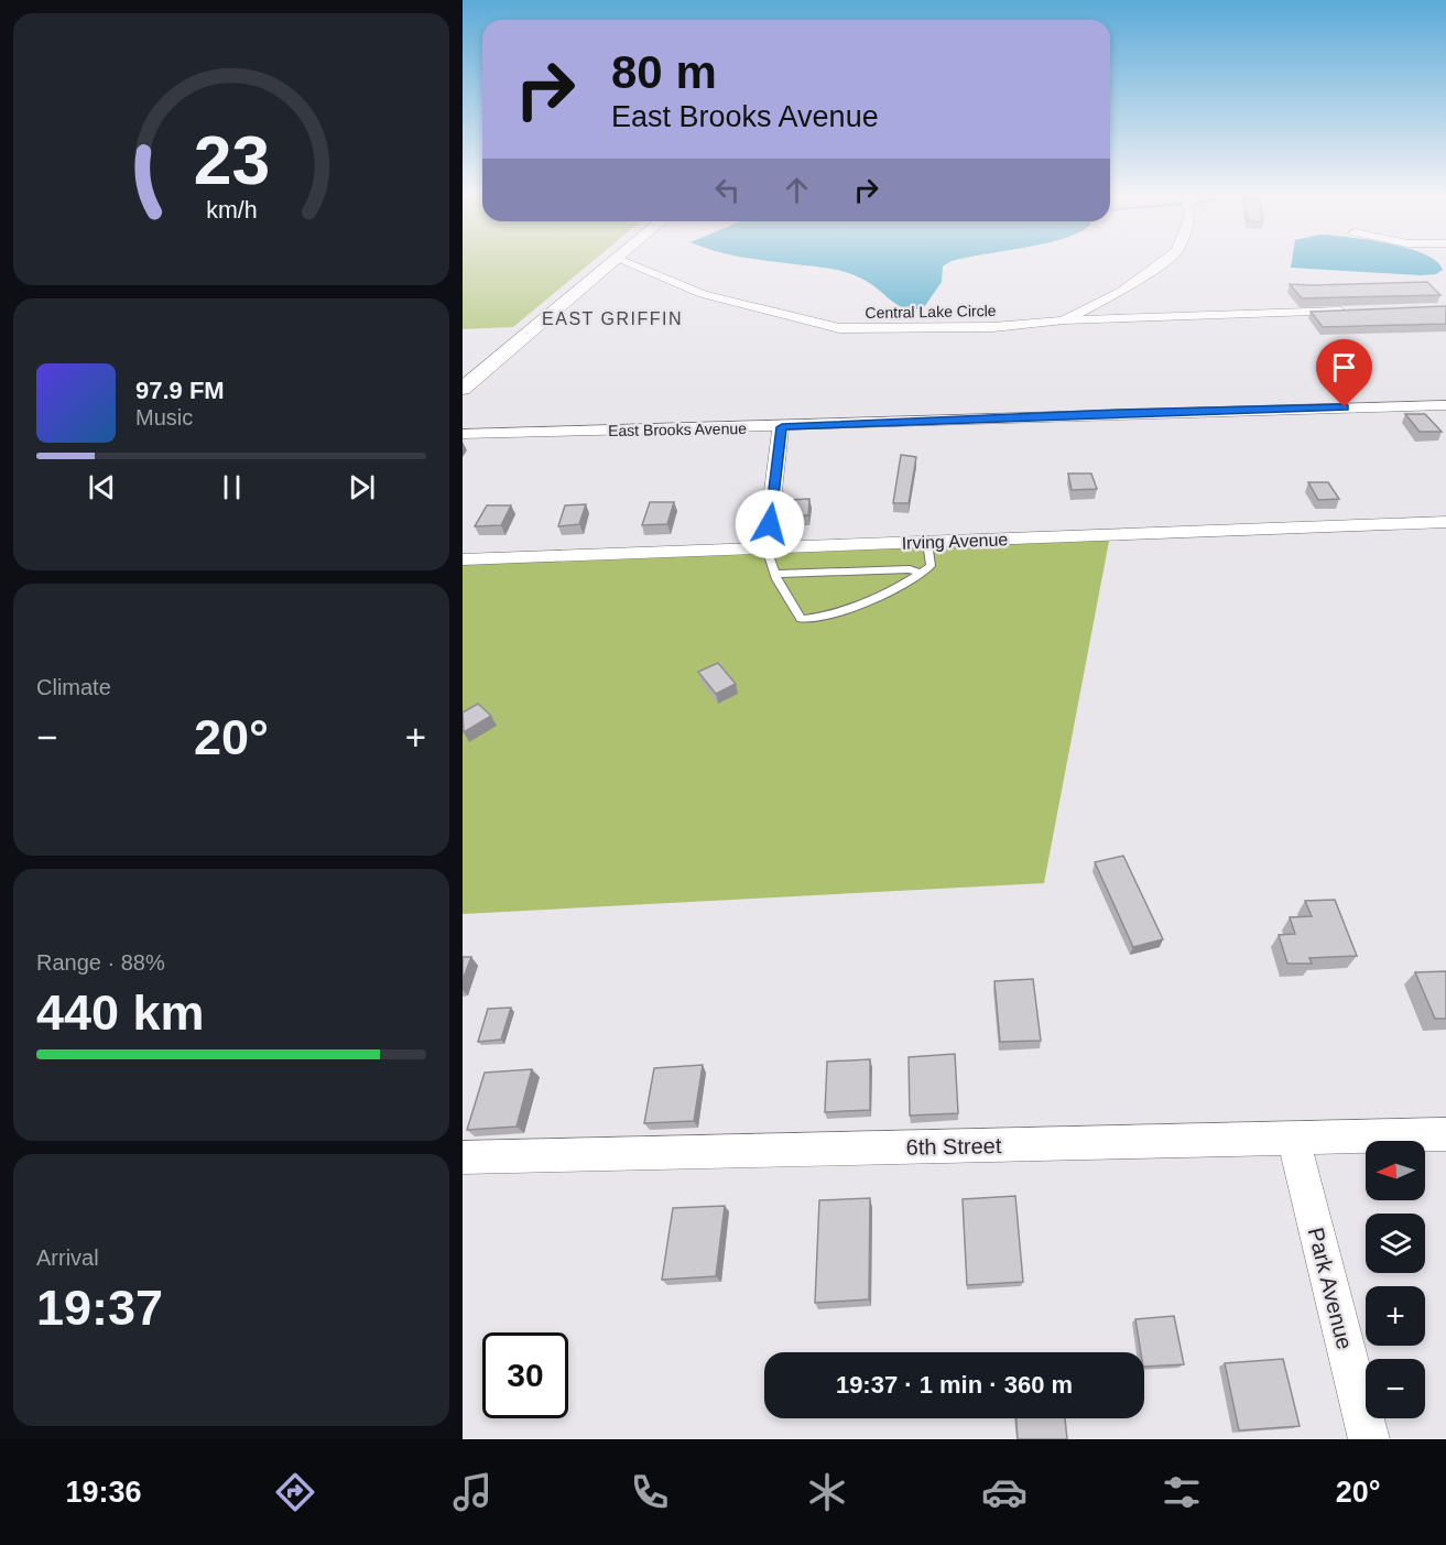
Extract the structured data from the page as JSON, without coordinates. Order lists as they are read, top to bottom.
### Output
{
  "streets": {
    "street": [
      "Central Lake Circle",
      "East Brooks Avenue",
      "Irving Avenue",
      "6th Street",
      "Park Avenue"
    ]
  },
  "crossings": [
    ["6th Street", "Park Avenue"]
  ],
  "districts": ["EAST GRIFFIN"],
  "north": "left",
  "page": {
    "turn": ["80 m", "East Brooks Avenue"],
    "song": ["97.9 FM", "Music"],
    "tile": [
      "Climate",
      ["Range · 88%", "440 km"],
      ["Arrival", "19:37"]
    ],
    "heat": ["−", "20°", "+"],
    "map_buttons": ["+", "−"],
    "limit": "30",
    "trip": "19:37 · 1 min · 360 m",
    "tabs": ["19:36", "20°"],
    "gauge": ["23", "km/h"]
  }
}
